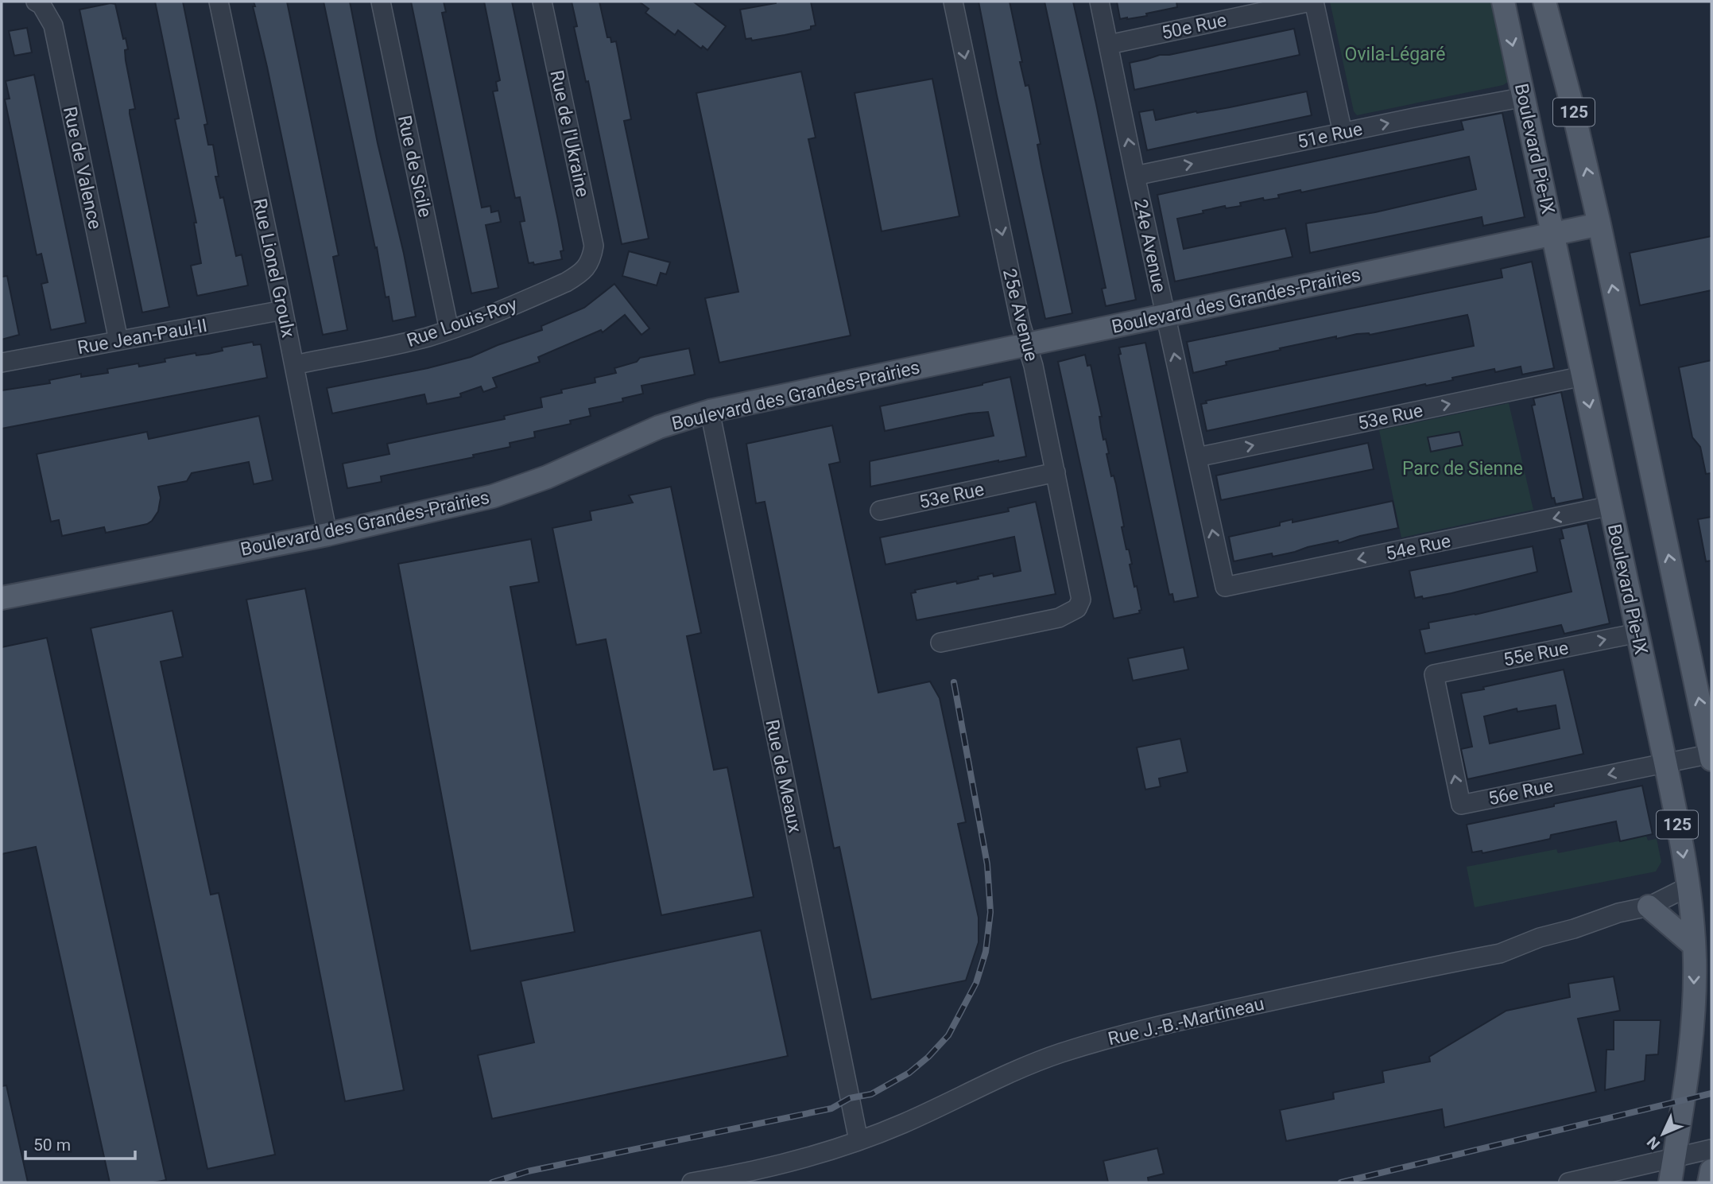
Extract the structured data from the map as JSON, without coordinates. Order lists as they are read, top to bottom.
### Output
{
  "streets": {
    "main road": ["125", "Boulevard Pie-IX", "Boulevard des Grandes-Prairies"],
    "street": [
      "50e Rue",
      "Rue de l'Ukraine",
      "51e Rue",
      "Rue de Sicile",
      "Rue de Valence",
      "24e Avenue",
      "Rue Lionel Groulx",
      "25e Avenue",
      "Rue Louis-Roy",
      "Rue Jean-Paul-II",
      "53e Rue",
      "54e Rue",
      "55e Rue",
      "Rue de Meaux",
      "56e Rue",
      "Rue J.-B.-Martineau"
    ]
  },
  "crossings": [
    ["50e Rue", "24e Avenue"],
    ["125", "Boulevard des Grandes-Prairies"],
    ["125", "56e Rue"],
    ["Rue de l'Ukraine", "Rue Louis-Roy"],
    ["51e Rue", "Boulevard Pie-IX"],
    ["51e Rue", "24e Avenue"],
    ["Boulevard Pie-IX", "Boulevard des Grandes-Prairies"],
    ["Boulevard Pie-IX", "53e Rue"],
    ["Boulevard Pie-IX", "54e Rue"],
    ["Boulevard Pie-IX", "55e Rue"],
    ["Boulevard Pie-IX", "56e Rue"],
    ["Boulevard Pie-IX", "Rue J.-B.-Martineau"],
    ["Rue de Sicile", "Rue Louis-Roy"],
    ["Rue de Valence", "Rue Jean-Paul-II"],
    ["24e Avenue", "Boulevard des Grandes-Prairies"],
    ["24e Avenue", "53e Rue"],
    ["24e Avenue", "54e Rue"],
    ["Rue Lionel Groulx", "Boulevard des Grandes-Prairies"],
    ["Rue Lionel Groulx", "Rue Louis-Roy"],
    ["Rue Lionel Groulx", "Rue Jean-Paul-II"],
    ["Boulevard des Grandes-Prairies", "25e Avenue"],
    ["Boulevard des Grandes-Prairies", "Rue de Meaux"],
    ["25e Avenue", "53e Rue"],
    ["55e Rue", "56e Rue"],
    ["Rue de Meaux", "Rue J.-B.-Martineau"]
  ],
  "one_way": [
    "51e Rue",
    "24e Avenue",
    "25e Avenue",
    "53e Rue",
    "54e Rue",
    "55e Rue"
  ],
  "parks": ["Ovila-Légaré", "Parc de Sienne"],
  "scale_bar": "50 m",
  "north": "bottom left"
}
